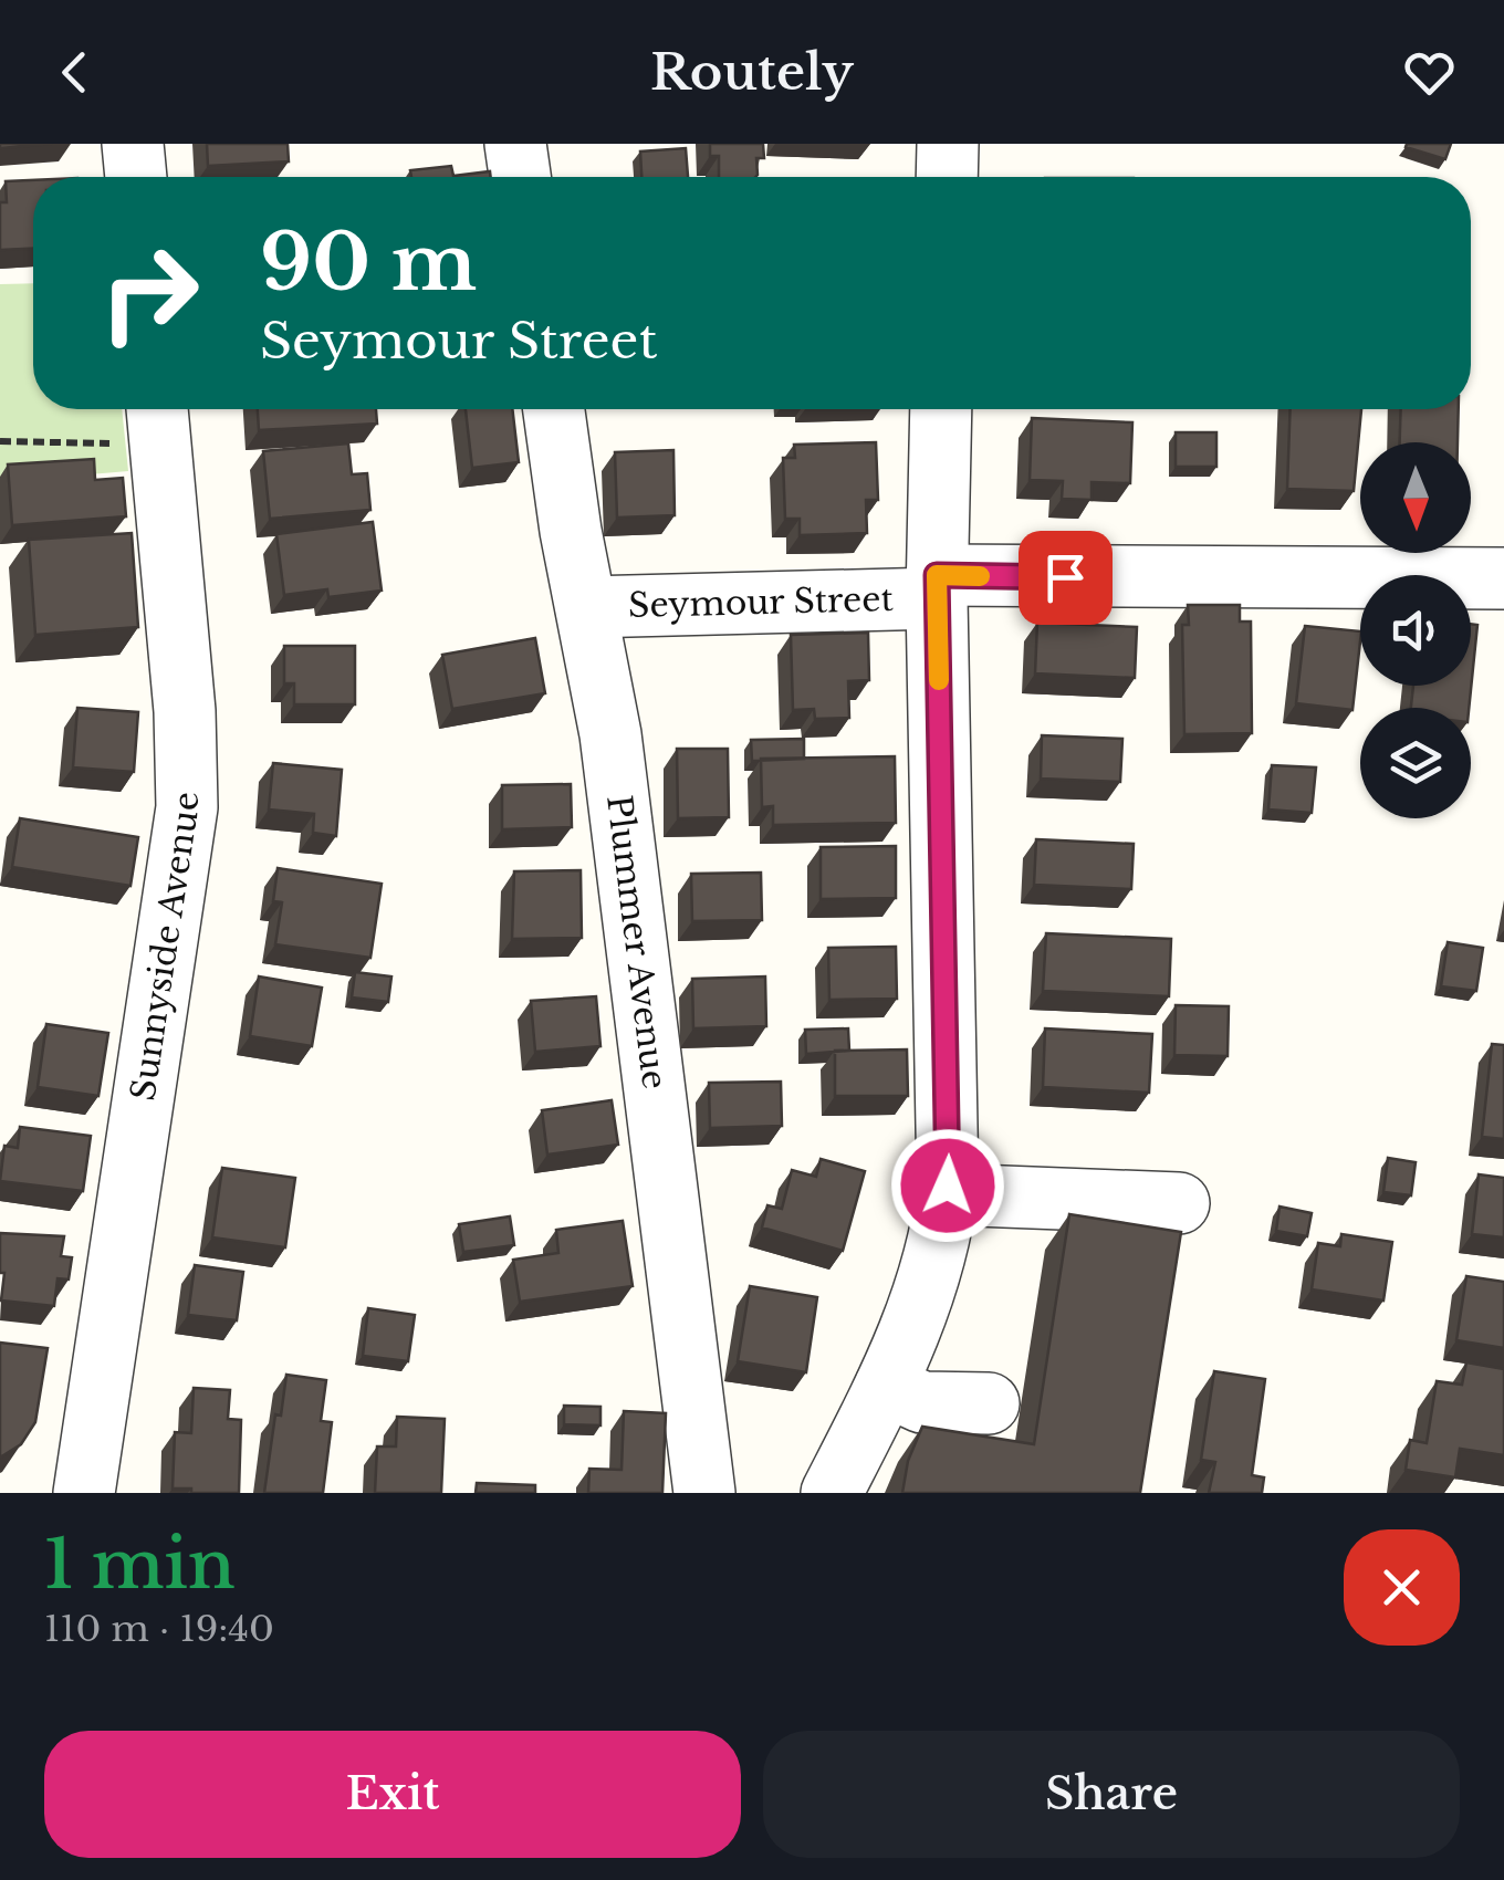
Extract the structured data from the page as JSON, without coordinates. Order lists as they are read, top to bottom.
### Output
{
  "streets": {
    "street": ["Seymour Street", "Plummer Avenue", "Sunnyside Avenue"]
  },
  "crossings": [
    ["Seymour Street", "Plummer Avenue"]
  ],
  "north": "bottom",
  "page": {
    "header": "Routely",
    "turn": ["90 m", "Seymour Street"],
    "heading": ["1 min", "110 m · 19:40"],
    "buttons": ["Exit", "Share"]
  }
}
